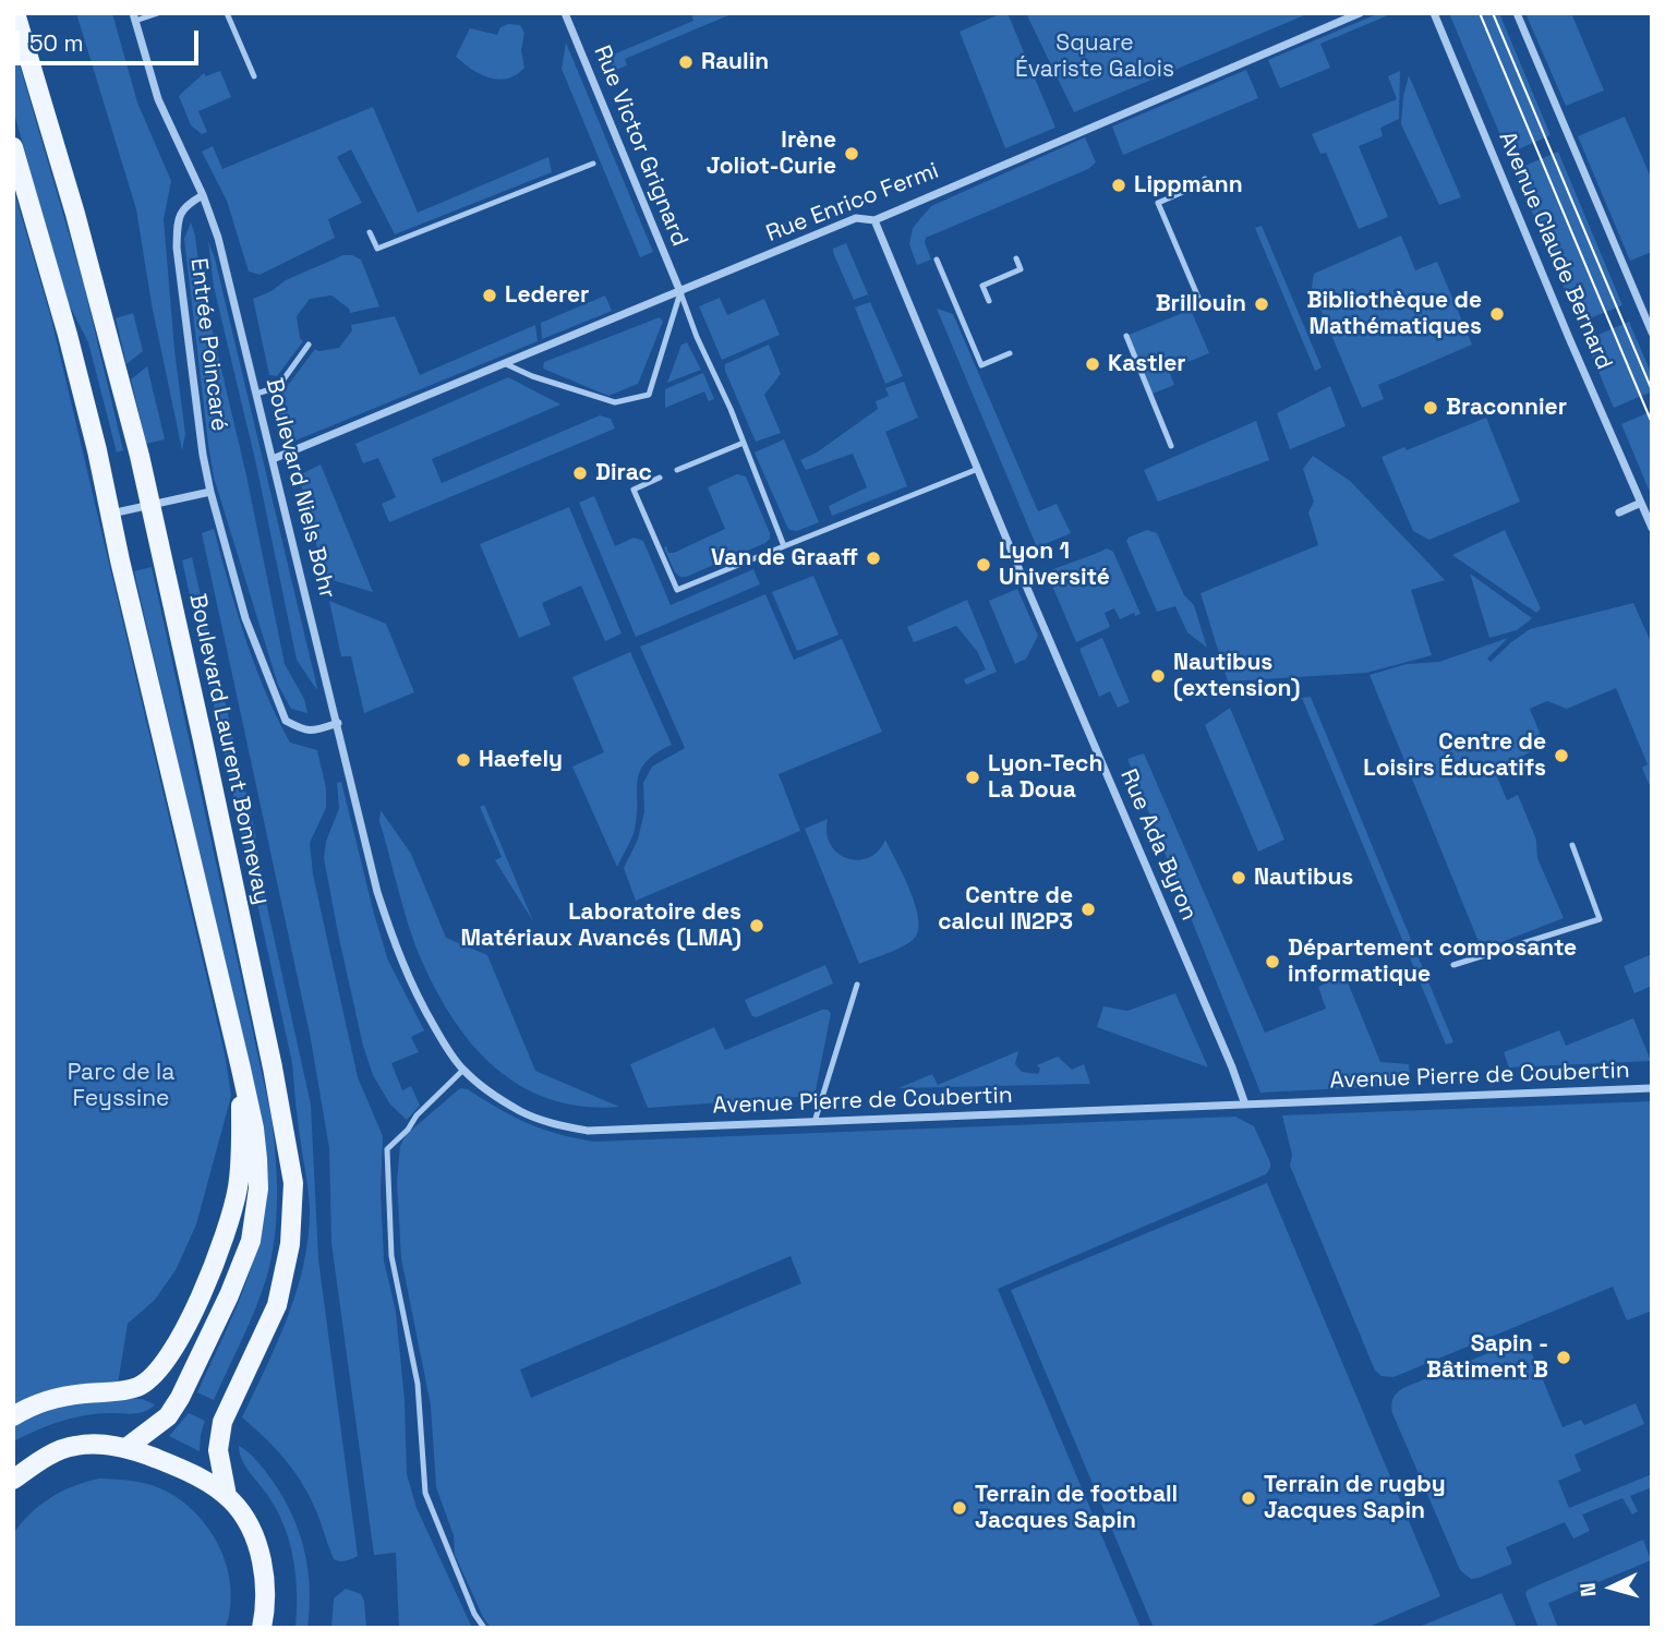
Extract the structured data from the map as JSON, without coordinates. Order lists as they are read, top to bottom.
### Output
{
  "streets": {
    "main road": ["Boulevard Laurent Bonnevay"],
    "street": [
      "Rue Victor Grignard",
      "Rue Enrico Fermi",
      "Avenue Claude Bernard",
      "Entrée Poincaré",
      "Boulevard Niels Bohr",
      "Rue Ada Byron",
      "Avenue Pierre de Coubertin"
    ]
  },
  "crossings": [
    ["Rue Victor Grignard", "Rue Enrico Fermi"],
    ["Rue Enrico Fermi", "Boulevard Niels Bohr"],
    ["Rue Enrico Fermi", "Rue Ada Byron"],
    ["Entrée Poincaré", "Boulevard Niels Bohr"],
    ["Entrée Poincaré", "Avenue Pierre de Coubertin"],
    ["Boulevard Niels Bohr", "Avenue Pierre de Coubertin"],
    ["Rue Ada Byron", "Avenue Pierre de Coubertin"]
  ],
  "parks": ["Square Évariste Galois", "Parc de la Feyssine"],
  "places": [
    "Raulin",
    "Irène Joliot-Curie",
    "Lippmann",
    "Lederer",
    "Brillouin",
    "Bibliothèque de Mathématiques",
    "Kastler",
    "Braconnier",
    "Dirac",
    "Van de Graaff",
    "Lyon 1 Université",
    "Nautibus (extension)",
    "Centre de Loisirs Éducatifs",
    "Haefely",
    "Lyon-Tech La Doua",
    "Nautibus",
    "Centre de calcul IN2P3",
    "Laboratoire des Matériaux Avancés (LMA)",
    "Département composante informatique",
    "Sapin - Bâtiment B",
    "Terrain de rugby Jacques Sapin",
    "Terrain de football Jacques Sapin"
  ],
  "scale_bar": "50 m",
  "north": "left"
}
